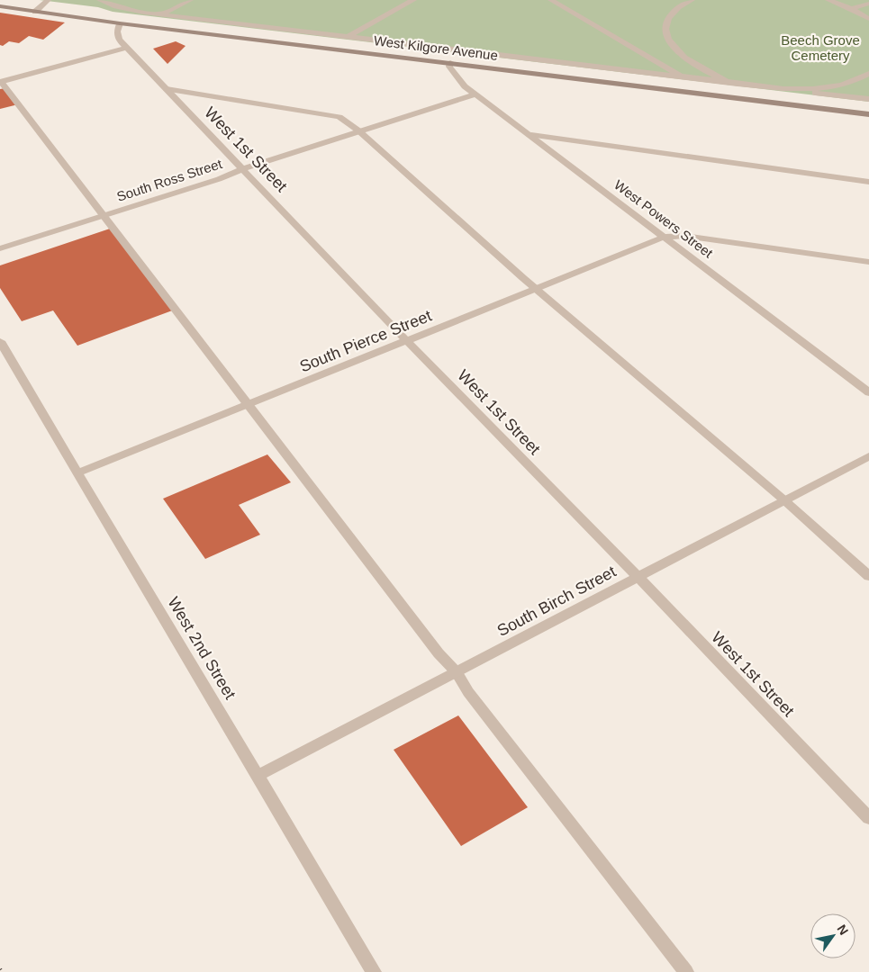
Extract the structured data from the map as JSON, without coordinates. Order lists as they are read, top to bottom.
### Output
{
  "streets": {
    "main road": ["West Kilgore Avenue"],
    "street": [
      "West 1st Street",
      "South Ross Street",
      "West Powers Street",
      "South Pierce Street",
      "South Birch Street",
      "West 2nd Street"
    ]
  },
  "crossings": [
    ["West Kilgore Avenue", "West 1st Street"],
    ["West Kilgore Avenue", "West Powers Street"],
    ["West 1st Street", "South Ross Street"],
    ["West 1st Street", "South Pierce Street"],
    ["West 1st Street", "South Birch Street"],
    ["South Ross Street", "West Powers Street"],
    ["West Powers Street", "South Pierce Street"],
    ["South Pierce Street", "West 2nd Street"],
    ["South Birch Street", "West 2nd Street"]
  ],
  "parks": ["Beech Grove Cemetery"],
  "north": "top right"
}
